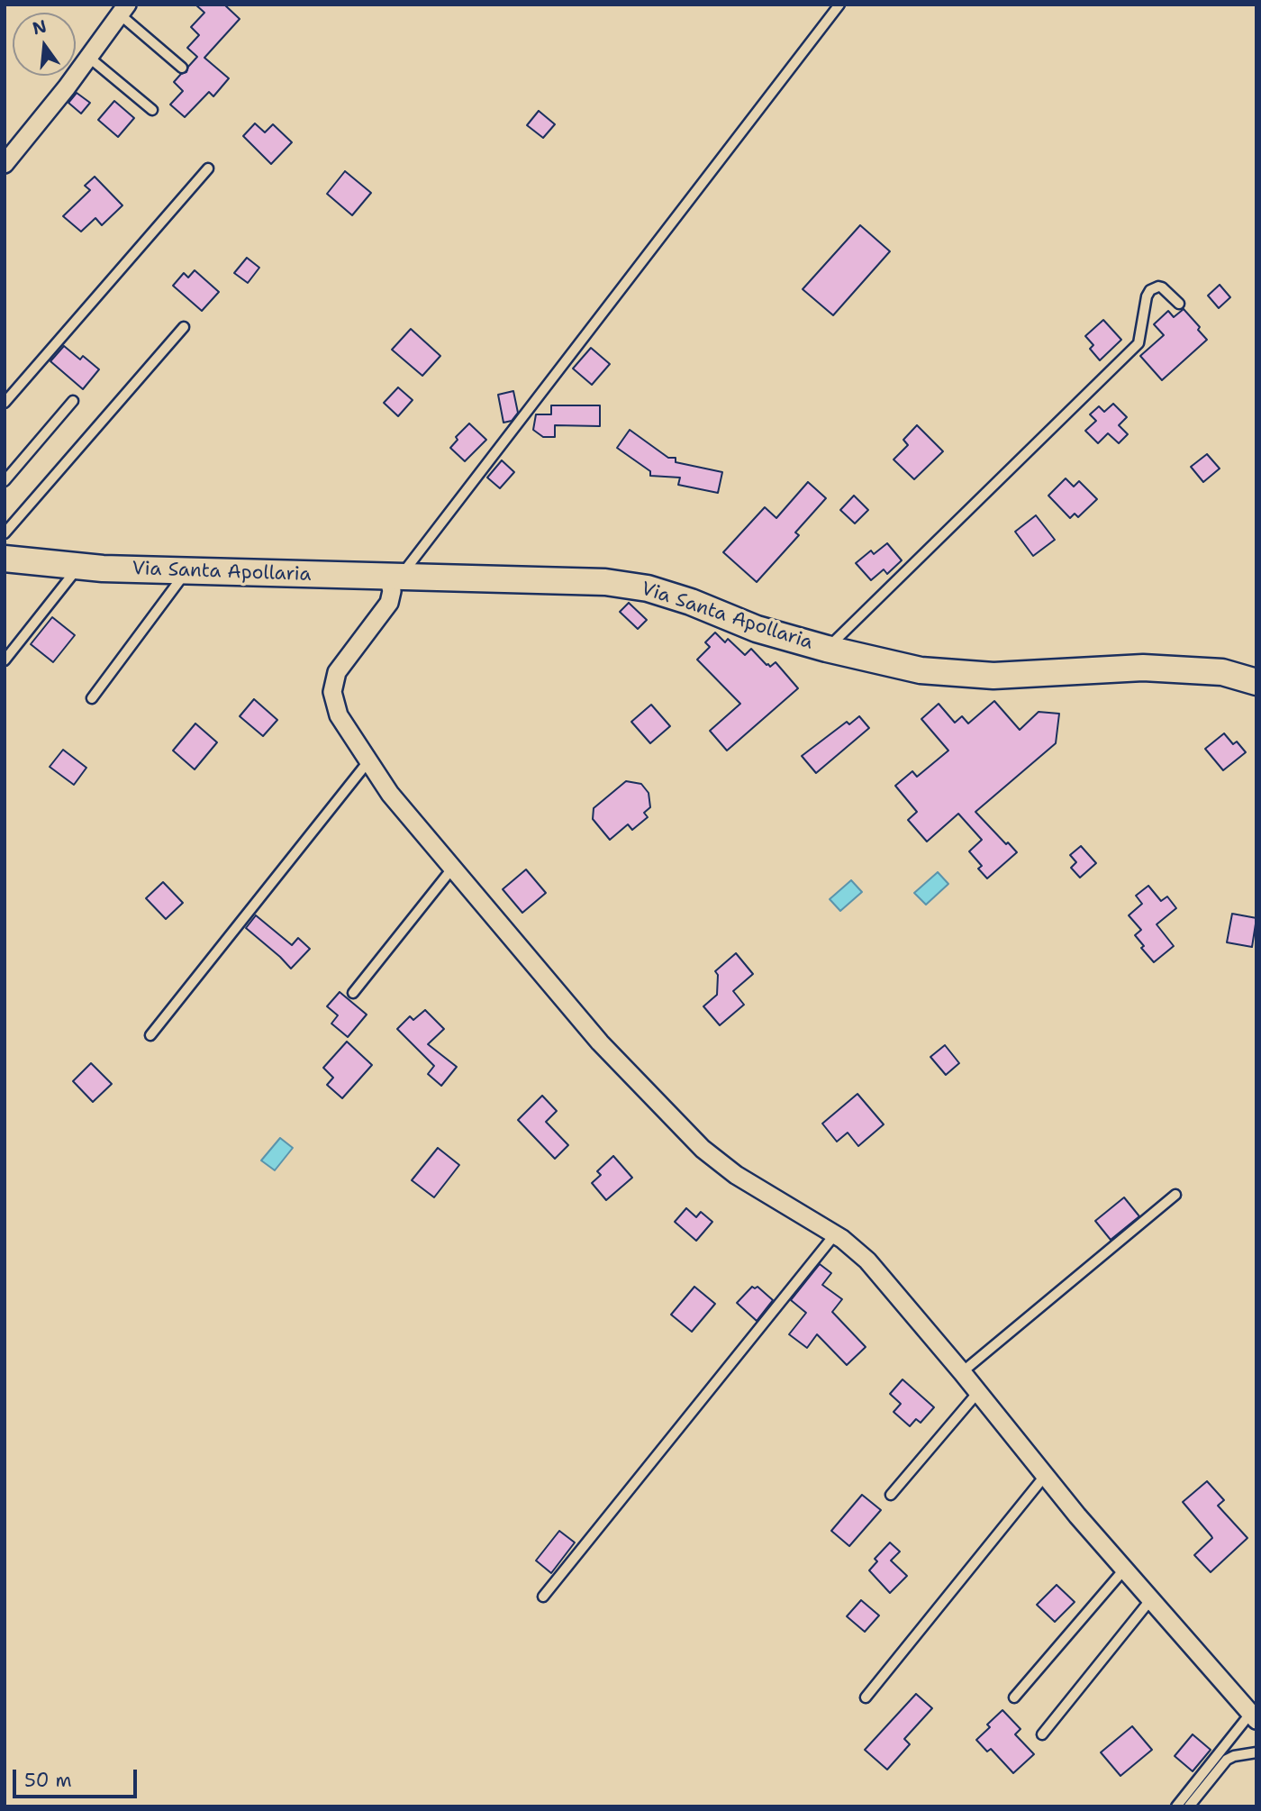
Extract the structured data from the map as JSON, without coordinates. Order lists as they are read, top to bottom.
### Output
{
  "streets": {
    "street": ["Via Santa Apollaria"]
  },
  "scale_bar": "50 m",
  "north": "top"
}
